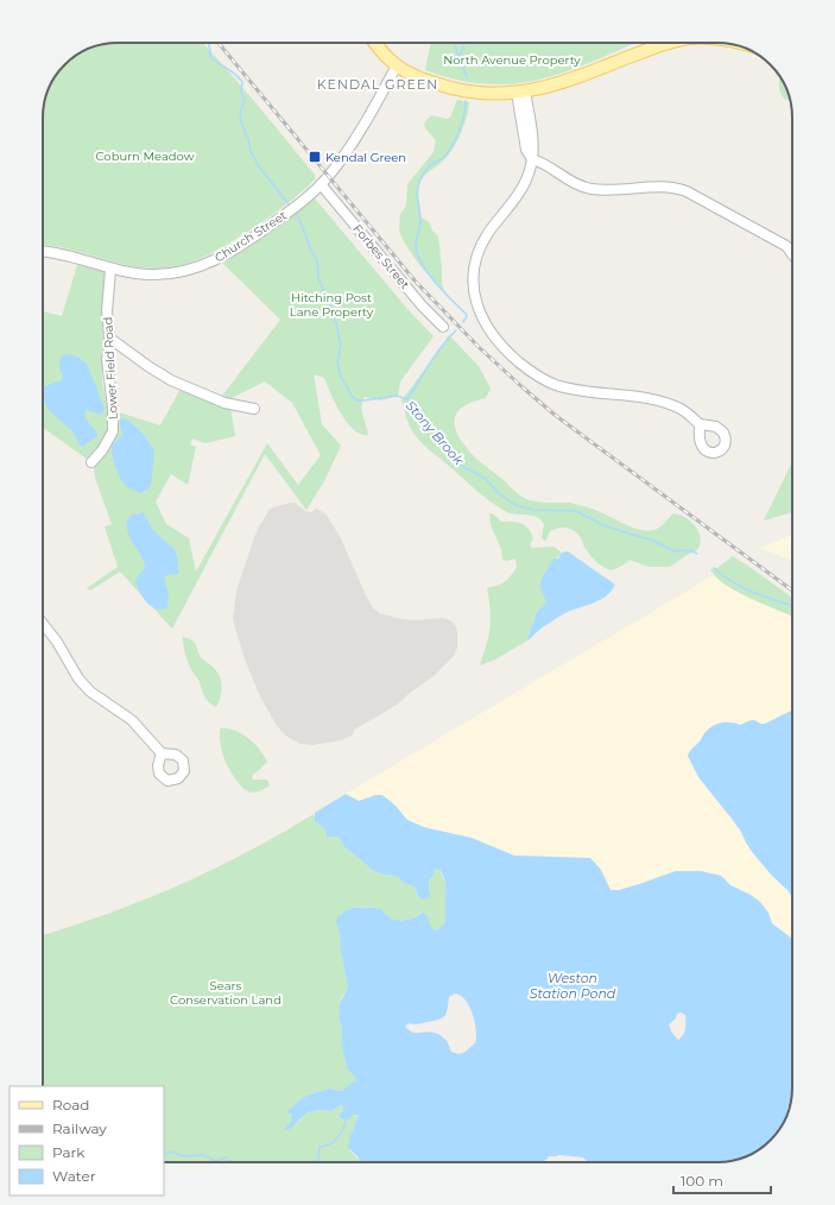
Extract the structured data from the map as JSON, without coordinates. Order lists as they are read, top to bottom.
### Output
{
  "streets": {
    "street": ["Church Street", "Forbes Street", "Lower Field Road"]
  },
  "crossings": [
    ["Church Street", "Forbes Street"],
    ["Church Street", "Lower Field Road"]
  ],
  "districts": ["KENDAL GREEN"],
  "water": ["Stony Brook", "Weston Station Pond"],
  "parks": [
    "North Avenue Property",
    "Coburn Meadow",
    "Hitching Post Lane Property",
    "Sears Conservation Land"
  ],
  "places": {
    "transit": ["Kendal Green"]
  },
  "legend": [
    "Road",
    "Railway",
    "Park",
    "Water"
  ],
  "scale_bar": "100 m"
}
